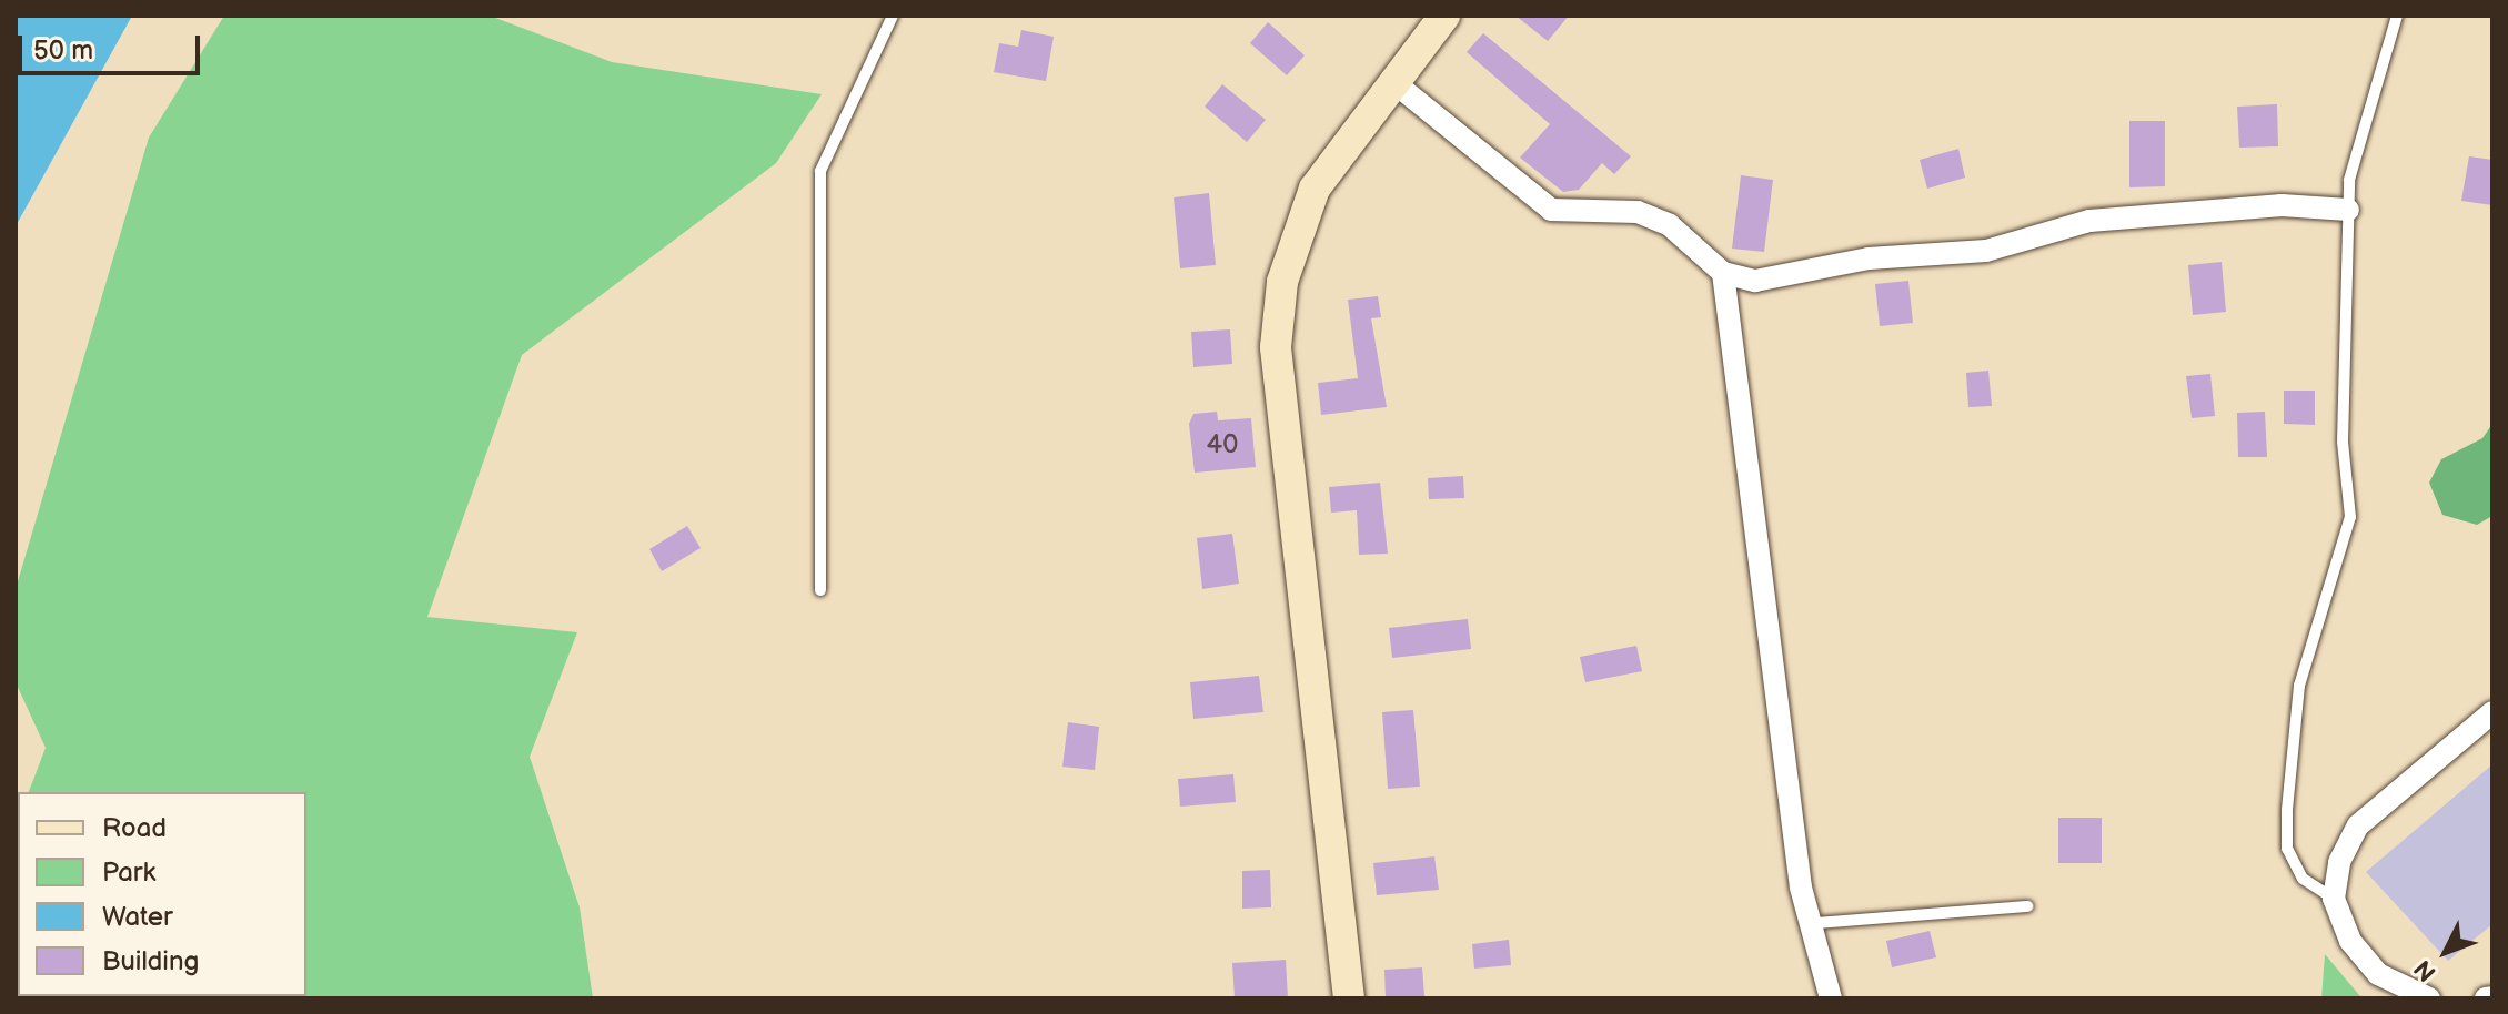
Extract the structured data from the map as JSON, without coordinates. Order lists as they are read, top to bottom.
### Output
{
  "house_numbers": ["40"],
  "legend": [
    "Road",
    "Park",
    "Water",
    "Building"
  ],
  "scale_bar": "50 m",
  "north": "bottom left"
}
